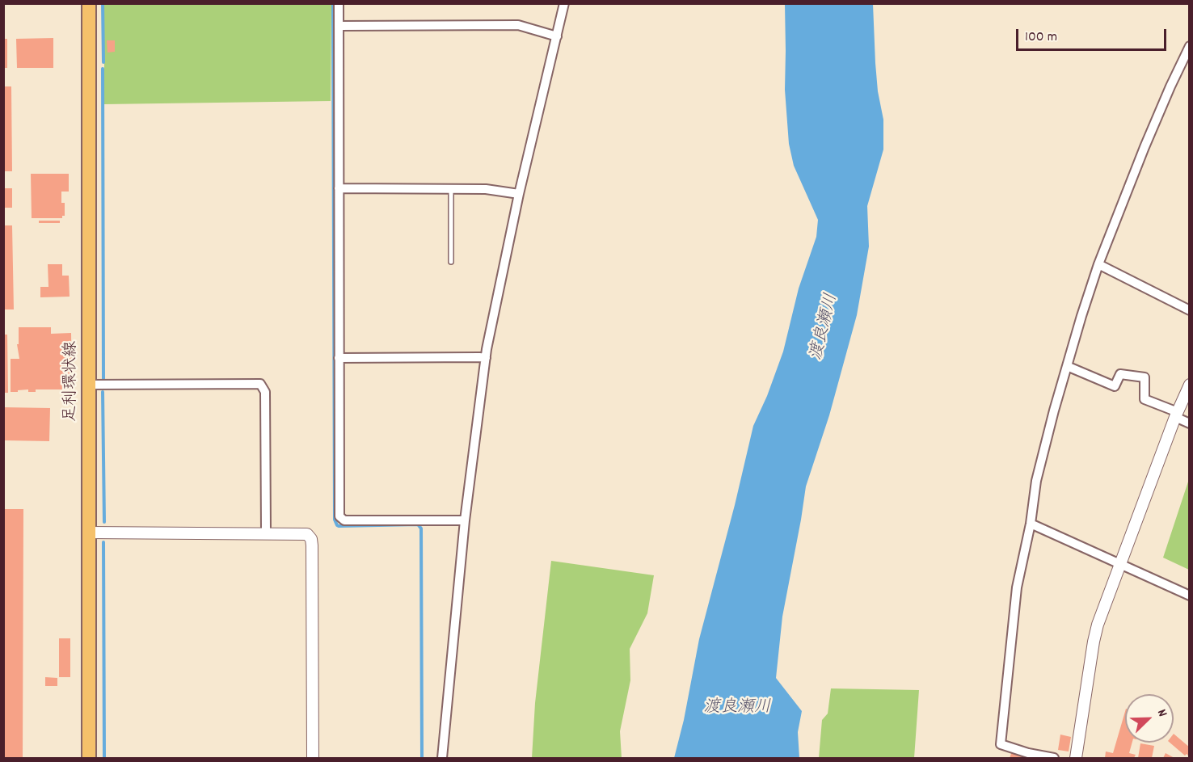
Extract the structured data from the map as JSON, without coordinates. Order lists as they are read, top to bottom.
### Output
{
  "streets": {
    "main road": ["足利環状線"]
  },
  "water": ["渡良瀬川"],
  "scale_bar": "100 m",
  "north": "top right"
}
